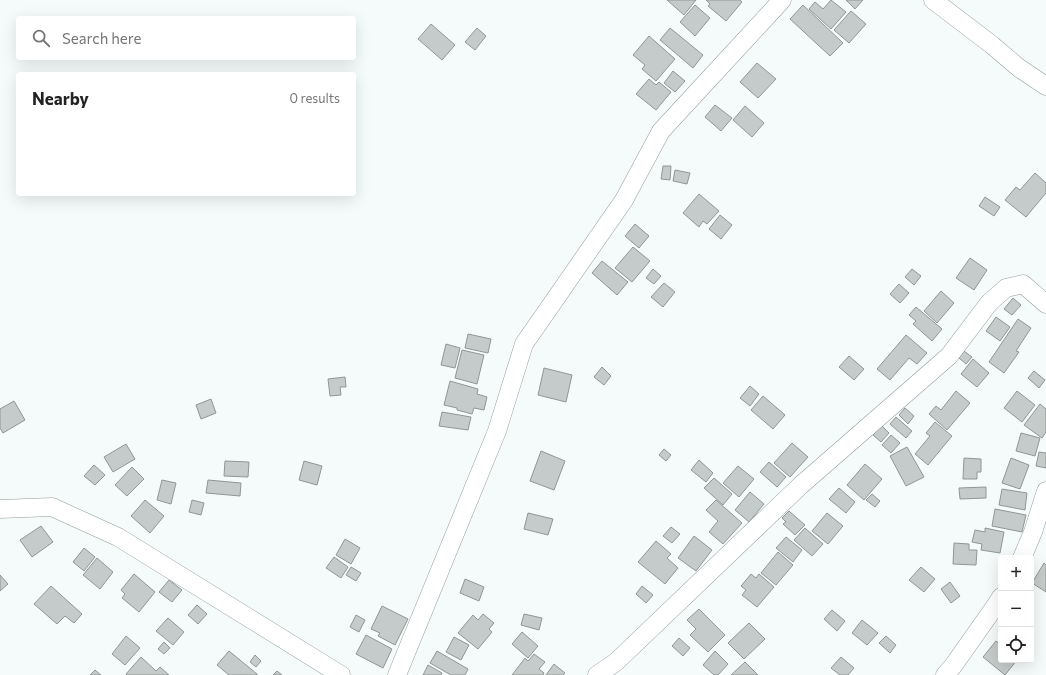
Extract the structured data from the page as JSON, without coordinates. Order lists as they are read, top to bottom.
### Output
{
  "page": {
    "search": "Search here",
    "heading": ["Nearby", "0 results"],
    "map_buttons": ["+", "−"]
  }
}
